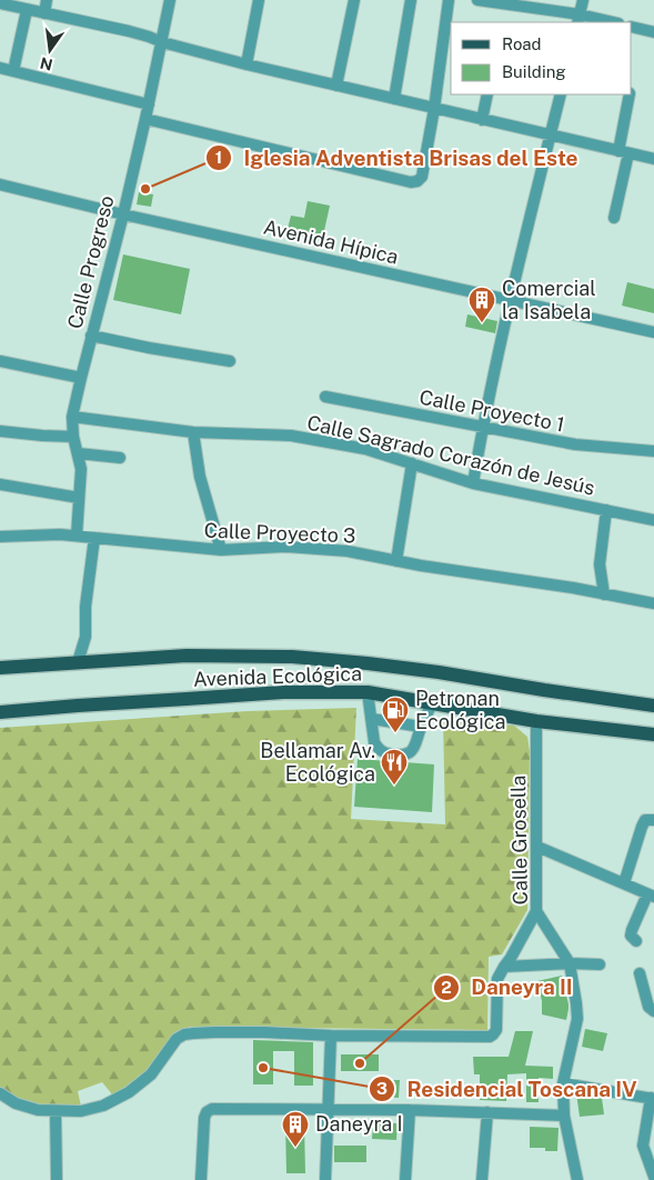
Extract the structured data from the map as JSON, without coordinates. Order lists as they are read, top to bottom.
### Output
{
  "streets": {
    "main road": ["Avenida Ecológica"],
    "street": [
      "Avenida Hípica",
      "Calle Progreso",
      "Calle Proyecto 1",
      "Calle Sagrado Corazón de Jesús",
      "Calle Proyecto 3",
      "Calle Grosella"
    ]
  },
  "crossings": [
    ["Avenida Hípica", "Calle Progreso"],
    ["Calle Progreso", "Calle Sagrado Corazón de Jesús"],
    ["Calle Progreso", "Calle Proyecto 3"],
    ["Avenida Ecológica", "Calle Grosella"]
  ],
  "places": {
    "other": ["Iglesia Adventista Brisas del Este", "Daneyra II", "Residencial Toscana IV"],
    "building": ["Comercial la Isabela", "Daneyra I"],
    "fuel station": ["Petronan Ecológica"],
    "restaurant": ["Bellamar Av. Ecológica"]
  },
  "legend": ["Road", "Building"],
  "north": "bottom"
}
